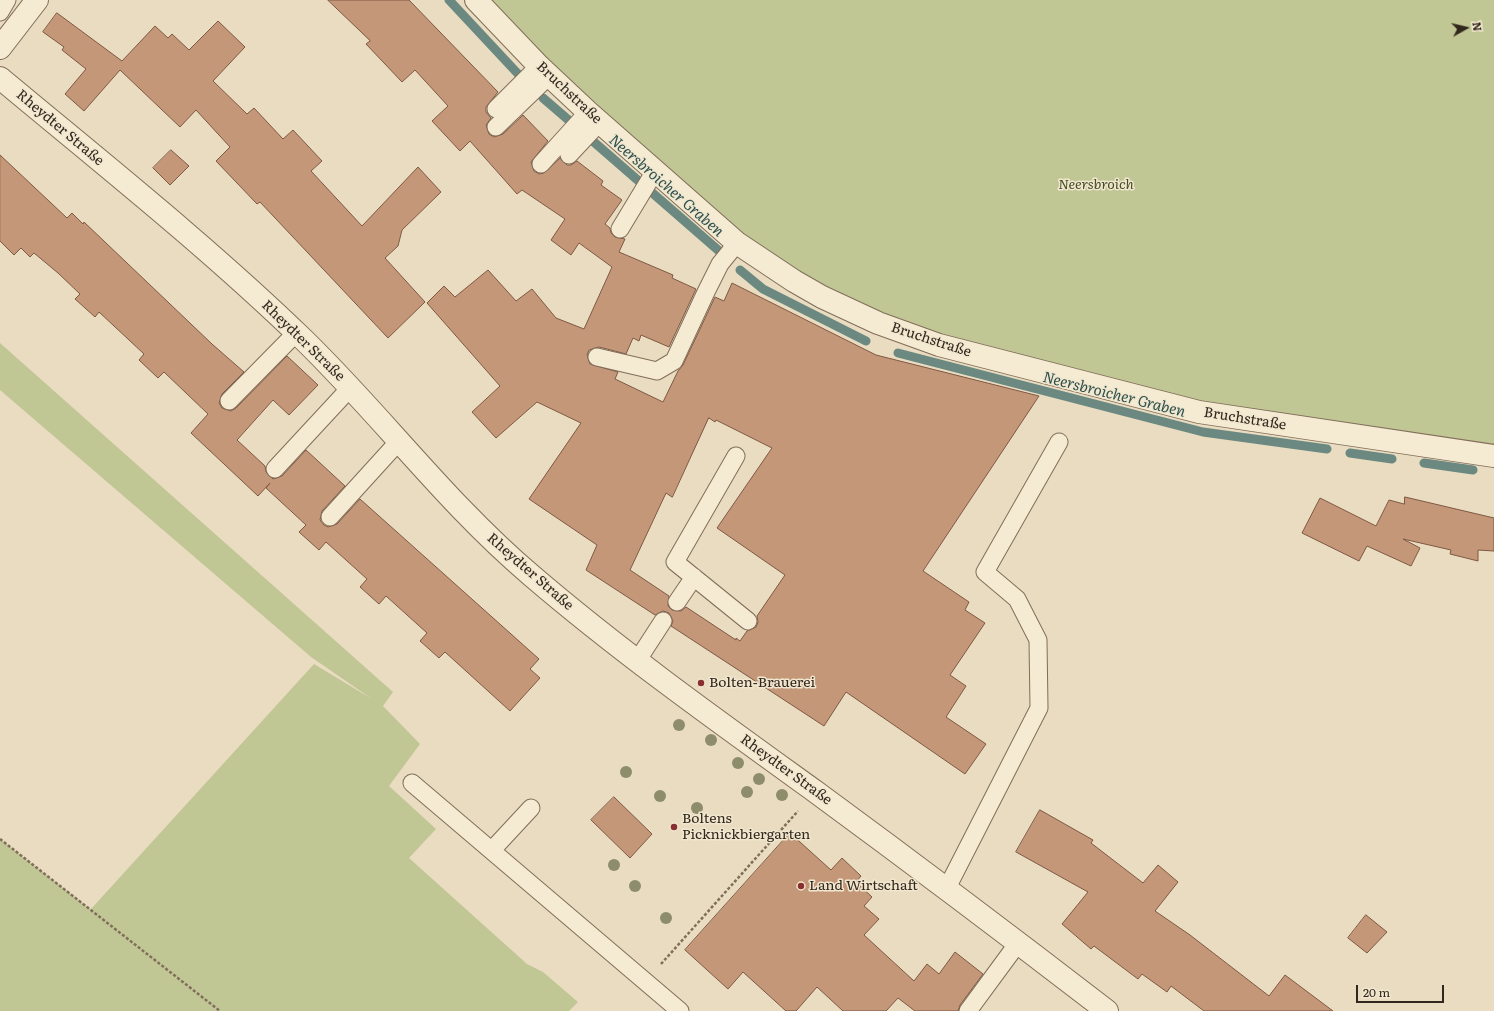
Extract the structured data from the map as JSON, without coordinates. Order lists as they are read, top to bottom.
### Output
{
  "streets": {
    "street": ["Bruchstraße", "Rheydter Straße"]
  },
  "water": ["Neersbroicher Graben"],
  "parks": ["Neersbroich"],
  "places": ["Bolten-Brauerei", "Boltens Picknickbiergarten", "Land Wirtschaft"],
  "scale_bar": "20 m",
  "north": "right"
}
